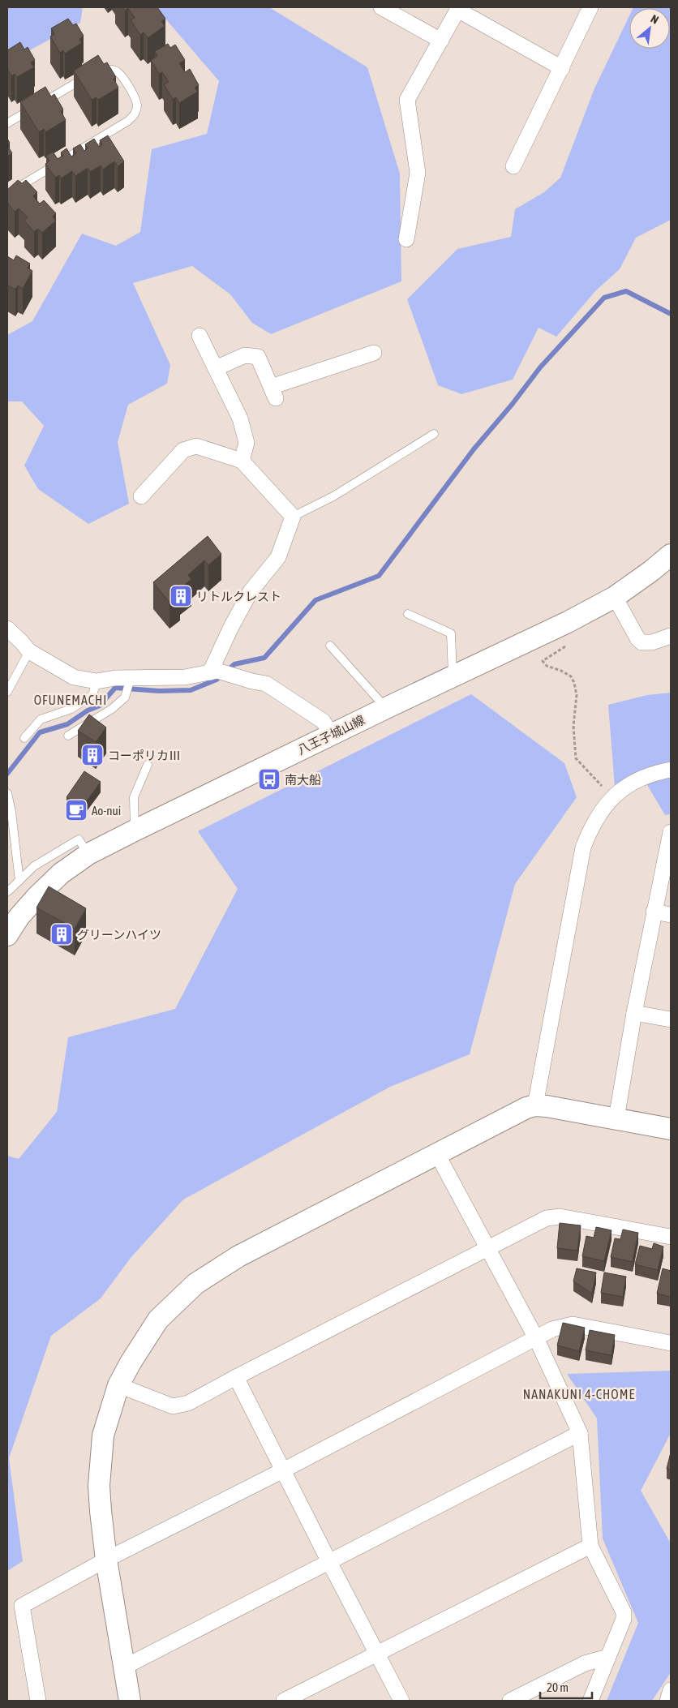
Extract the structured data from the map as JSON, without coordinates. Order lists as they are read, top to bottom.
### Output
{
  "streets": {
    "street": ["八王子城山線"]
  },
  "districts": ["OFUNEMACHI", "NANAKUNI 4-CHOME"],
  "places": {
    "building": ["リトルクレスト", "コーポリカⅢ", "グリーンハイツ"],
    "bus stop": ["南大船"],
    "cafe": ["Ao-nui"]
  },
  "scale_bar": "20 m",
  "north": "top right"
}
